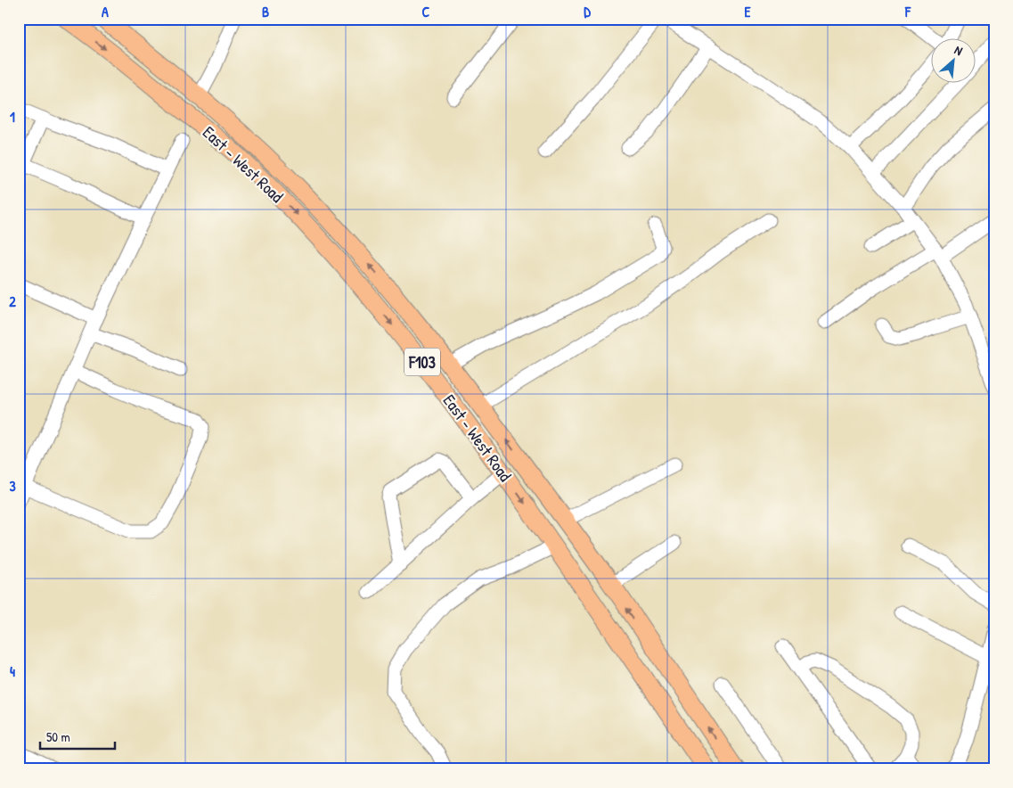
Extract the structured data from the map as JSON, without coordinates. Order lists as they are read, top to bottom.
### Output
{
  "streets": {
    "main road": ["East - West Road", "F103"]
  },
  "scale_bar": "50 m",
  "north": "top right",
  "grid": {
    "columns": [
      "A",
      "B",
      "C",
      "D",
      "E",
      "F"
    ],
    "rows": [
      "1",
      "2",
      "3",
      "4"
    ]
  }
}
